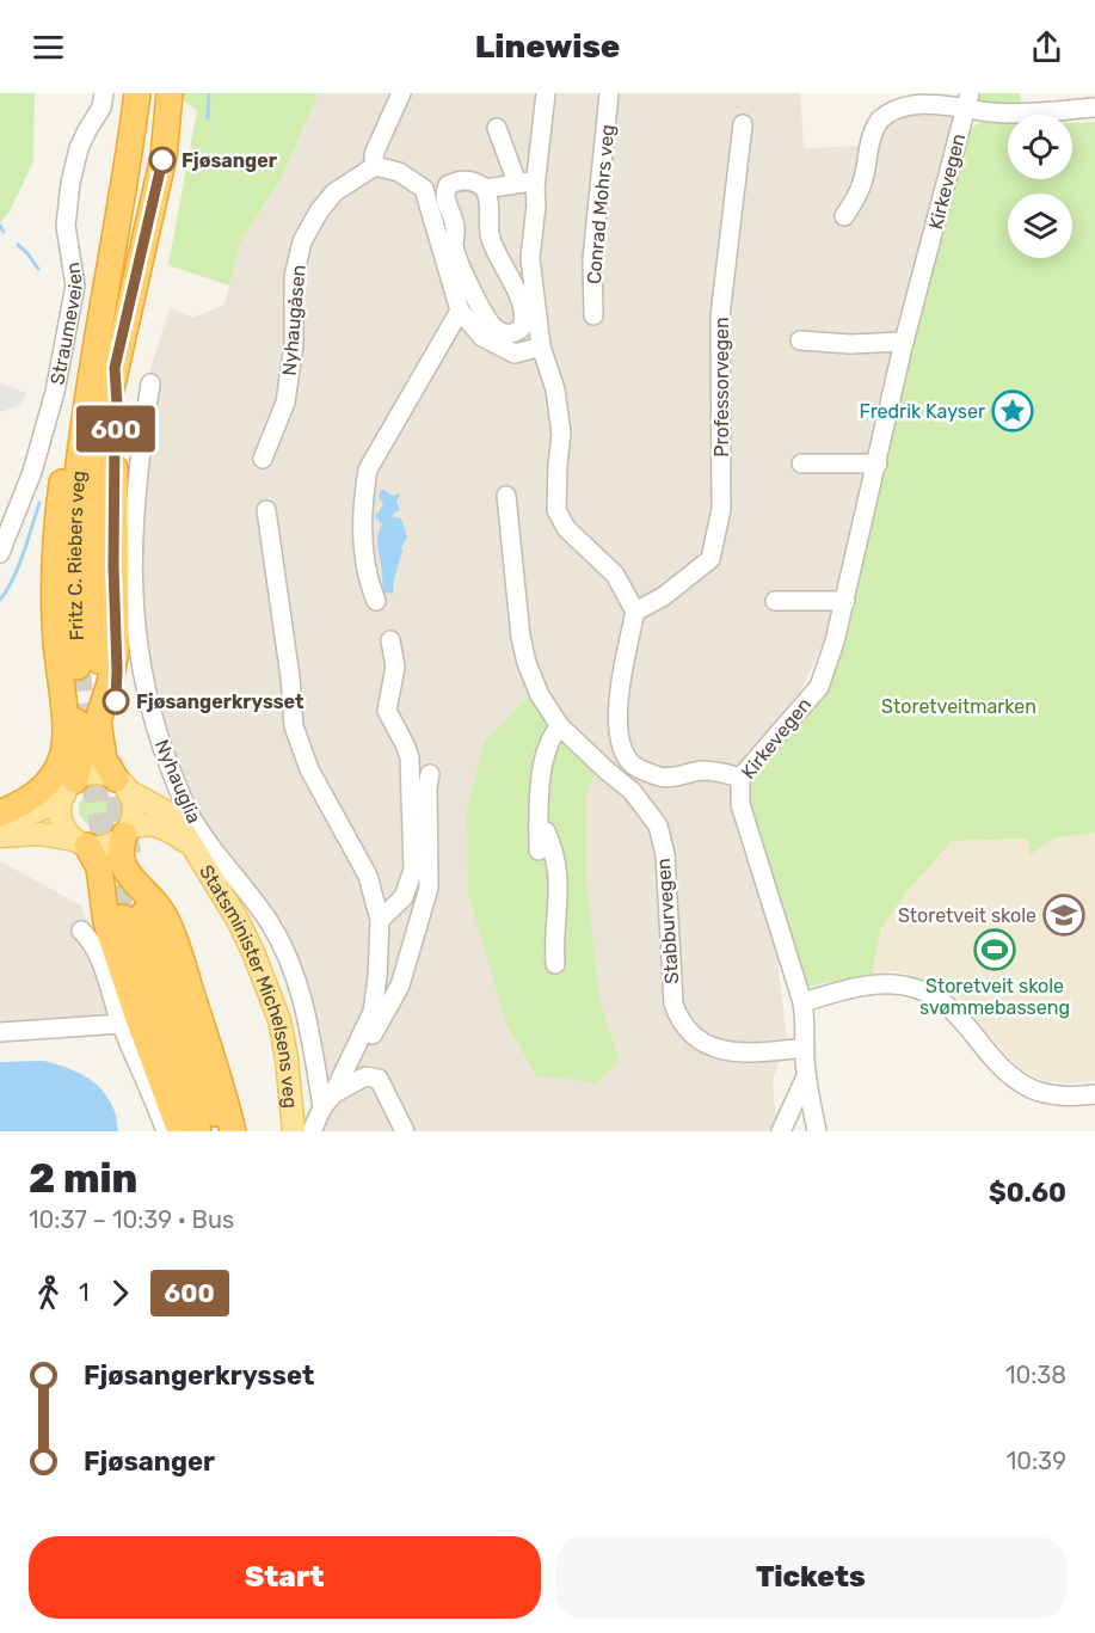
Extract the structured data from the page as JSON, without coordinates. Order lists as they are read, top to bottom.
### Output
{
  "streets": {
    "highway": ["Fritz C. Riebers veg"],
    "main road": ["Statsminister Michelsens veg"],
    "street": [
      "Kirkevegen",
      "Conrad Mohrs veg",
      "Nyhaugåsen",
      "Straumeveien",
      "Professorvegen",
      "Nyhauglia",
      "Stabburvegen"
    ]
  },
  "crossings": [
    ["Kirkevegen", "Stabburvegen"]
  ],
  "parks": ["Storetveitmarken"],
  "places": {
    "other": ["Fjøsanger", "Fjøsangerkrysset"],
    "place": ["Fredrik Kayser"],
    "school or university": ["Storetveit skole"],
    "sports": ["Storetveit skole svømmebasseng"]
  },
  "lines": ["bus line 600"],
  "page": {
    "header": "Linewise",
    "on_map": "600",
    "heading": ["2 min", "10:37 – 10:39 · Bus", "$0.60"],
    "legs": ["1", "600"],
    "list": [
      {
        "name": "Fjøsangerkrysset",
        "value": "10:38"
      },
      {
        "name": "Fjøsanger",
        "value": "10:39"
      }
    ],
    "buttons": ["Start", "Tickets"]
  }
}
